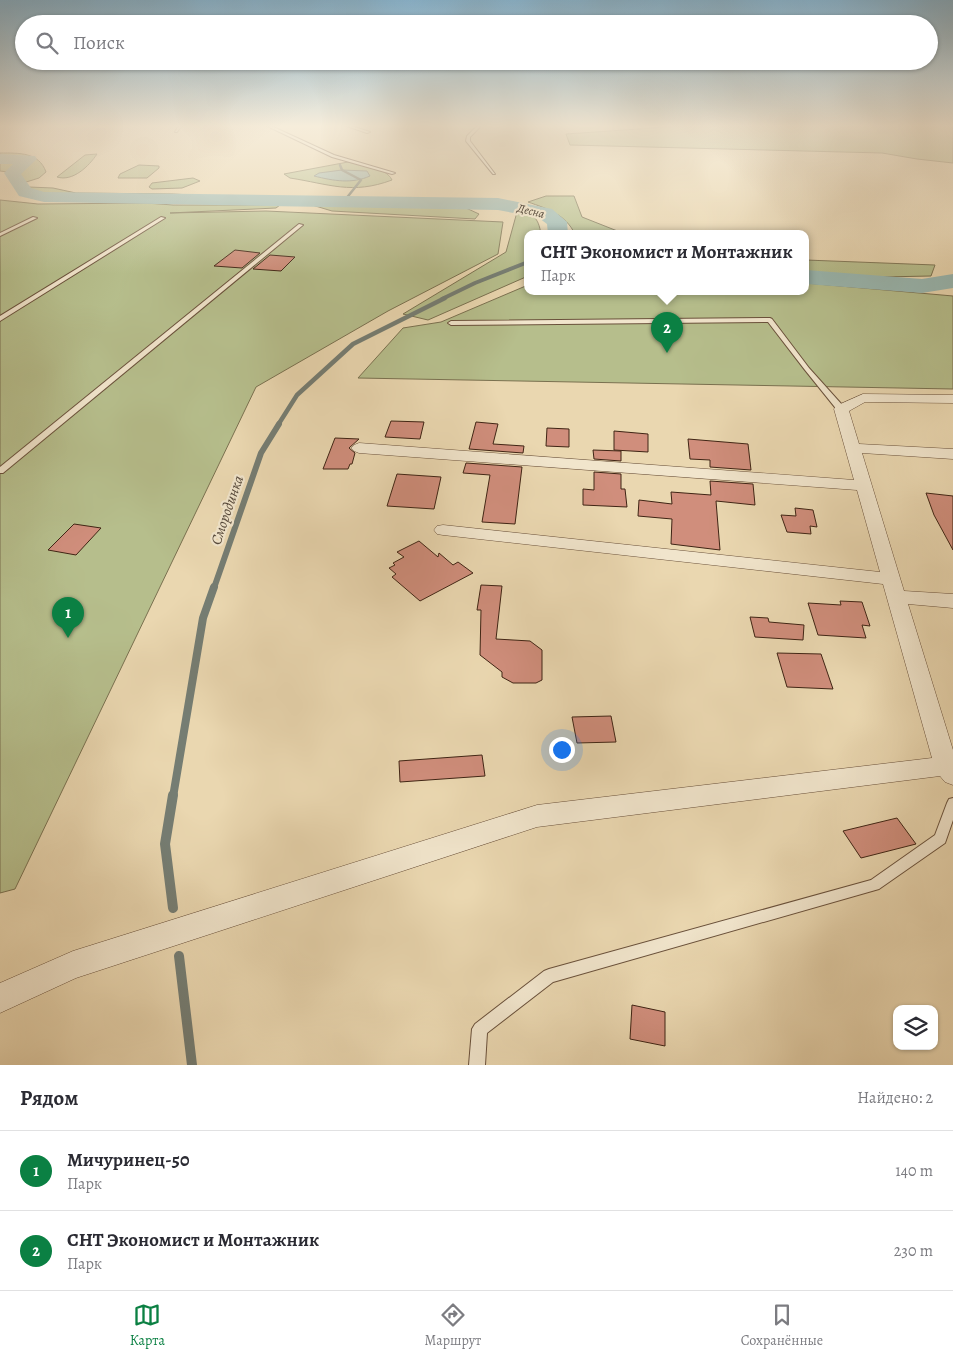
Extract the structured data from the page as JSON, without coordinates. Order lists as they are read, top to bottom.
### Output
{
  "water": ["Десна", "Смородинка"],
  "page": {
    "search": "Поиск",
    "popup": ["СНТ Экономист и Монтажник", "Парк"],
    "pins": ["2", "1"],
    "heading": ["Рядом", "Найдено: 2"],
    "list": [
      {
        "mark": "1",
        "name": "Мичуринец-50",
        "note": "Парк",
        "value": "140 m"
      },
      {
        "mark": "2",
        "name": "СНТ Экономист и Монтажник",
        "note": "Парк",
        "value": "230 m"
      }
    ],
    "nav": ["Карта", "Маршрут", "Сохранённые"]
  }
}
